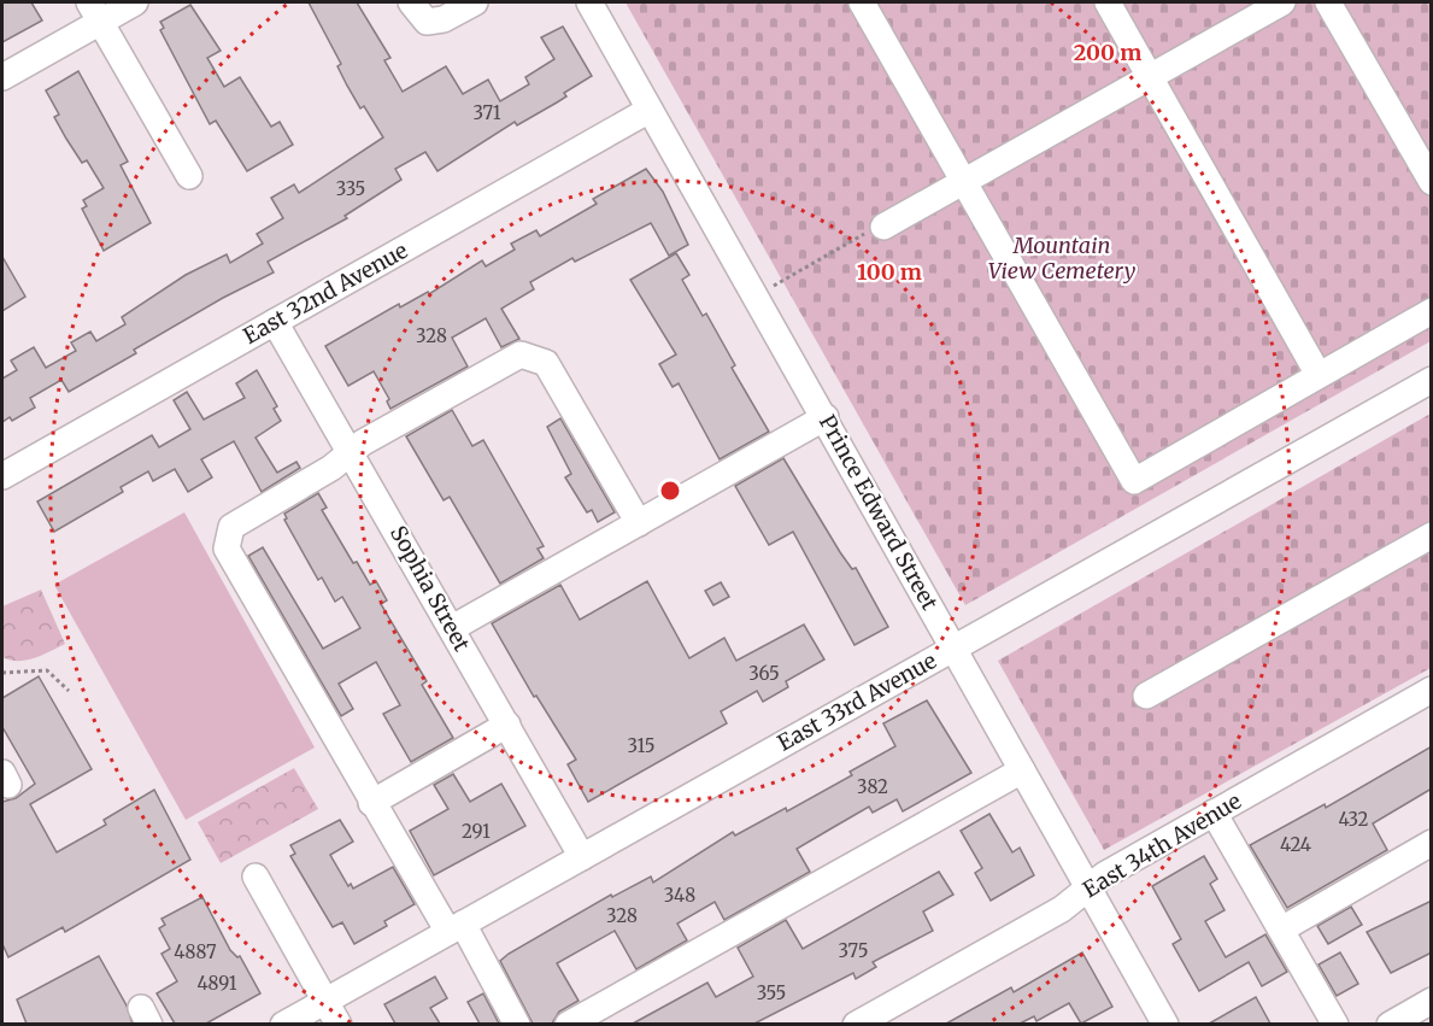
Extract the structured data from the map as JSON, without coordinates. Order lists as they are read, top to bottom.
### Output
{
  "streets": {
    "street": [
      "East 32nd Avenue",
      "Prince Edward Street",
      "Sophia Street",
      "East 33rd Avenue",
      "East 34th Avenue"
    ]
  },
  "crossings": [
    ["East 32nd Avenue", "Prince Edward Street"],
    ["East 32nd Avenue", "Sophia Street"],
    ["Prince Edward Street", "East 33rd Avenue"],
    ["Prince Edward Street", "East 34th Avenue"],
    ["Sophia Street", "East 33rd Avenue"]
  ],
  "parks": ["Mountain View Cemetery"],
  "house_numbers": [
    "371",
    "335",
    "328",
    "365",
    "315",
    "382",
    "432",
    "291",
    "424",
    "348",
    "328",
    "375",
    "4887",
    "4891",
    "355"
  ],
  "rings": ["200 m", "100 m"]
}
